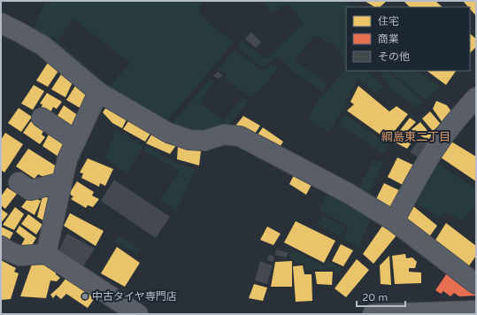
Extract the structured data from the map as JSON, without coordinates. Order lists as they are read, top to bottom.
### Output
{
  "districts": ["綱島東二丁目"],
  "places": ["中古タイヤ専門店"],
  "legend": ["住宅", "商業", "その他"],
  "scale_bar": "20 m"
}
